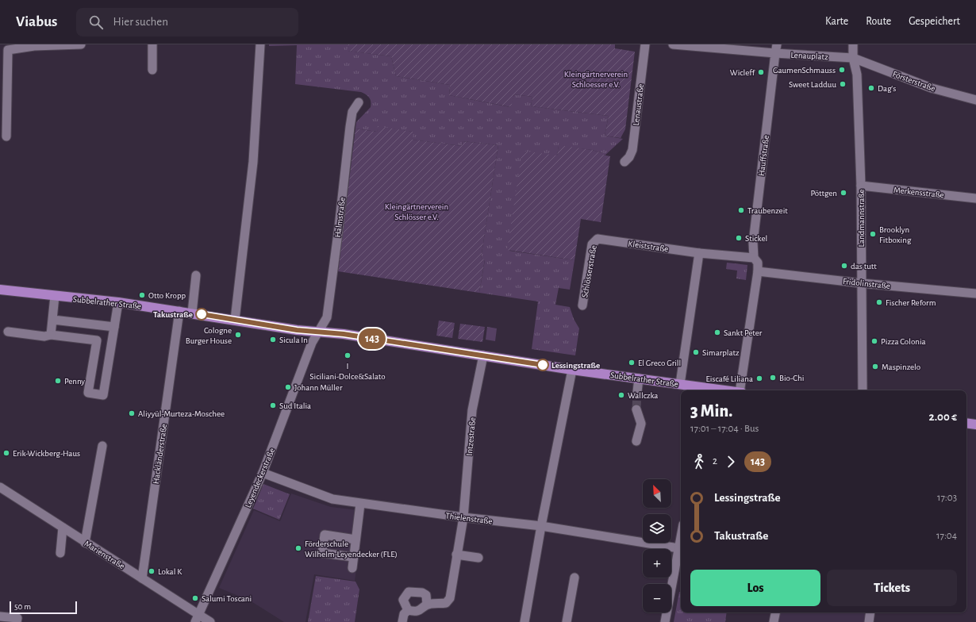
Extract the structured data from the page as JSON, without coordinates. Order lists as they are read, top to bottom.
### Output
{
  "streets": {
    "main road": ["Subbelrather Straße"],
    "street": [
      "Lenauplatz",
      "Försterstraße",
      "Lenaustraße",
      "Hauffstraße",
      "Merkensstraße",
      "Halmstraße",
      "Landmannstraße",
      "Kleiststraße",
      "Schlösserstraße",
      "Fridolinstraße",
      "Intzestraße",
      "Hackländerstraße",
      "Leyendeckerstraße",
      "Thielenstraße",
      "Marienstraße"
    ]
  },
  "crossings": [
    ["Lenauplatz", "Försterstraße"],
    ["Lenauplatz", "Hauffstraße"],
    ["Lenauplatz", "Landmannstraße"],
    ["Försterstraße", "Landmannstraße"],
    ["Merkensstraße", "Landmannstraße"],
    ["Halmstraße", "Subbelrather Straße"],
    ["Halmstraße", "Leyendeckerstraße"],
    ["Landmannstraße", "Fridolinstraße"],
    ["Kleiststraße", "Schlösserstraße"],
    ["Subbelrather Straße", "Intzestraße"],
    ["Subbelrather Straße", "Hackländerstraße"],
    ["Subbelrather Straße", "Leyendeckerstraße"],
    ["Intzestraße", "Thielenstraße"],
    ["Hackländerstraße", "Marienstraße"],
    ["Leyendeckerstraße", "Thielenstraße"],
    ["Leyendeckerstraße", "Marienstraße"]
  ],
  "parks": ["Kleingärtnerverein Schloesser e.V.", "Kleingärtnerverein Schlösser e.V."],
  "places": [
    "GaumenSchmauss",
    "Wicleff",
    "Sweet Ladduu",
    "Dag's",
    "Pöttgen",
    "Traubenzeit",
    "Brooklyn Fitboxing",
    "Stickel",
    "das tutt",
    "Otto Kropp",
    "Fischer Reform",
    "Takustraße",
    "Sankt Peter",
    "Cologne Burger House",
    "Sicula In",
    "Pizza Colonia",
    "Simarplatz",
    "I Siciliani-Dolce&Salato",
    "El Greco Grill",
    "Lessingstraße",
    "Maspinzelo",
    "Bio-Chi",
    "Eiscafé Liliana",
    "Penny",
    "Johann Müller",
    "Wallczka",
    "Sud Italia",
    "Aliyyül-Murteza-Moschee",
    "Erik-Wickberg-Haus",
    "Förderschule Wilhelm-Leyendecker (FLE)",
    "Lokal K",
    "Salumi Toscani"
  ],
  "lines": ["bus line 143"],
  "scale_bar": "50 m",
  "north": "top left",
  "page": {
    "header": "Viabus",
    "search": "Hier suchen",
    "nav": ["Karte", "Route", "Gespeichert"],
    "on_map": "143",
    "heading": ["3 Min.", "17:01 – 17:04 · Bus", "2.00 €"],
    "legs": ["2", "143"],
    "map_buttons": ["+", "−"],
    "list": [
      {
        "name": "Lessingstraße",
        "value": "17:03"
      },
      {
        "name": "Takustraße",
        "value": "17:04"
      }
    ],
    "buttons": ["Los", "Tickets"],
    "scale": "50 m"
  }
}
